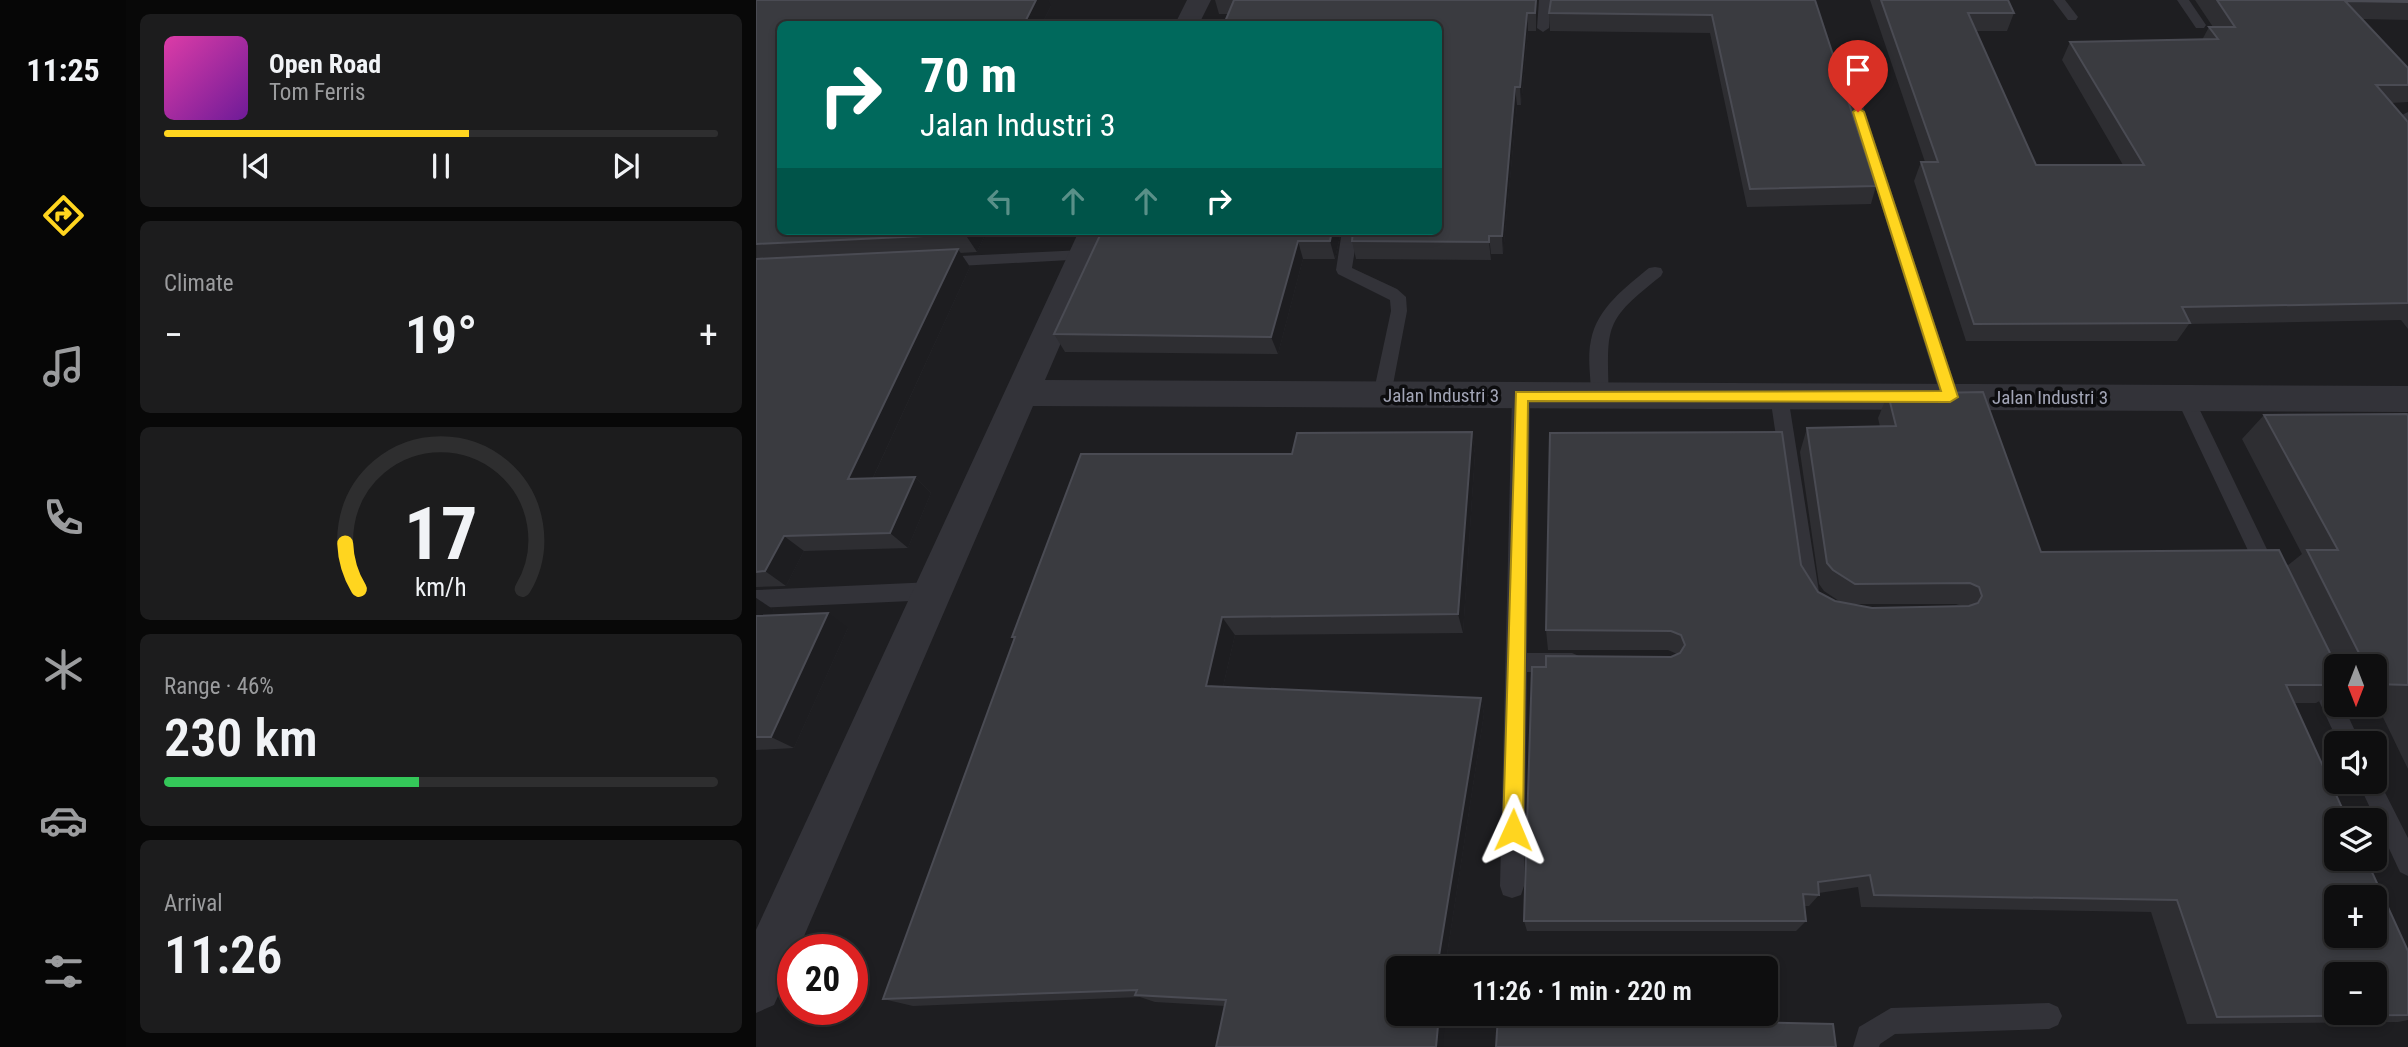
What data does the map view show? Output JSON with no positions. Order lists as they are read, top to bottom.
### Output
{
  "streets": {
    "street": ["Jalan Industri 3"]
  },
  "north": "bottom",
  "page": {
    "tabs": "11:25",
    "turn": ["70 m", "Jalan Industri 3"],
    "song": ["Open Road", "Tom Ferris"],
    "tile": [
      "Climate",
      ["Range · 46%", "230 km"],
      ["Arrival", "11:26"]
    ],
    "heat": ["−", "19°", "+"],
    "map_buttons": ["+", "−"],
    "limit": "20",
    "trip": "11:26 · 1 min · 220 m",
    "gauge": ["17", "km/h"]
  }
}
